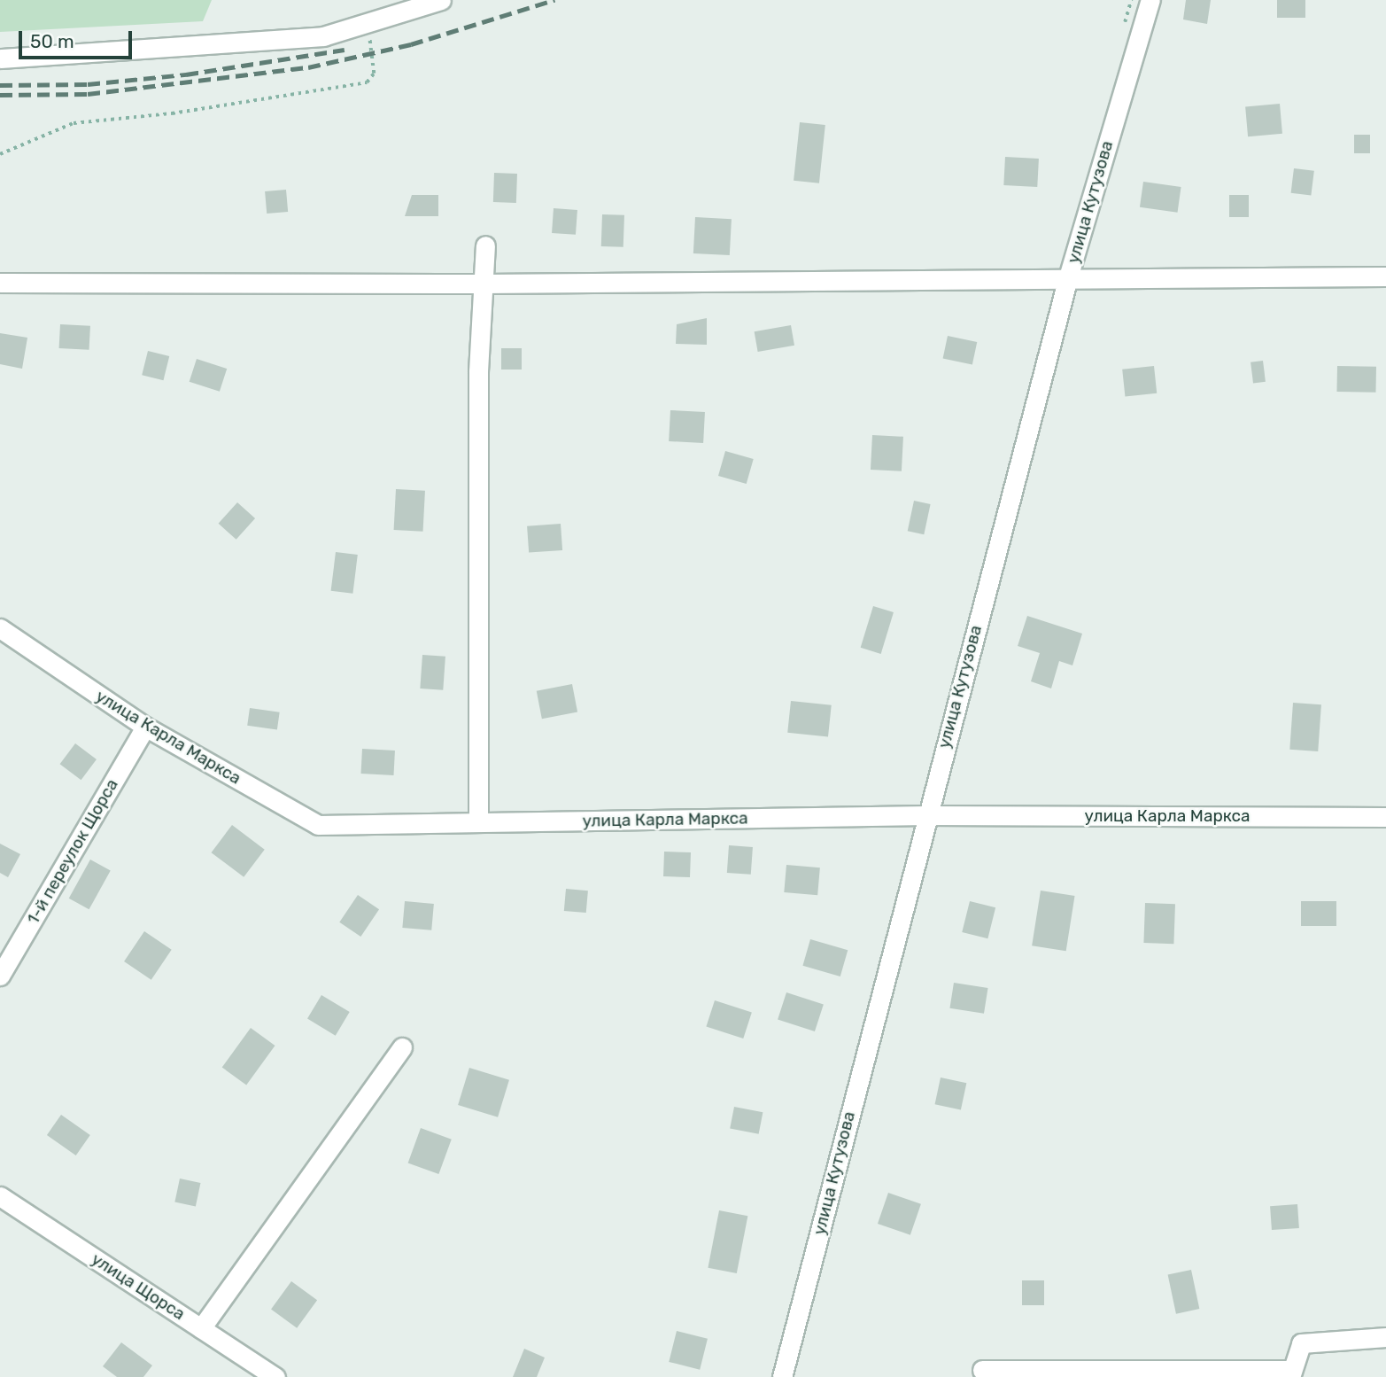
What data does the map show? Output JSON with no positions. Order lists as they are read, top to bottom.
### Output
{
  "streets": {
    "street": [
      "улица Кутузова",
      "улица Карла Маркса",
      "1-й переулок Щорса",
      "улица Щорса"
    ]
  },
  "crossings": [
    ["улица Кутузова", "улица Карла Маркса"],
    ["улица Карла Маркса", "1-й переулок Щорса"]
  ],
  "scale_bar": "50 m"
}
